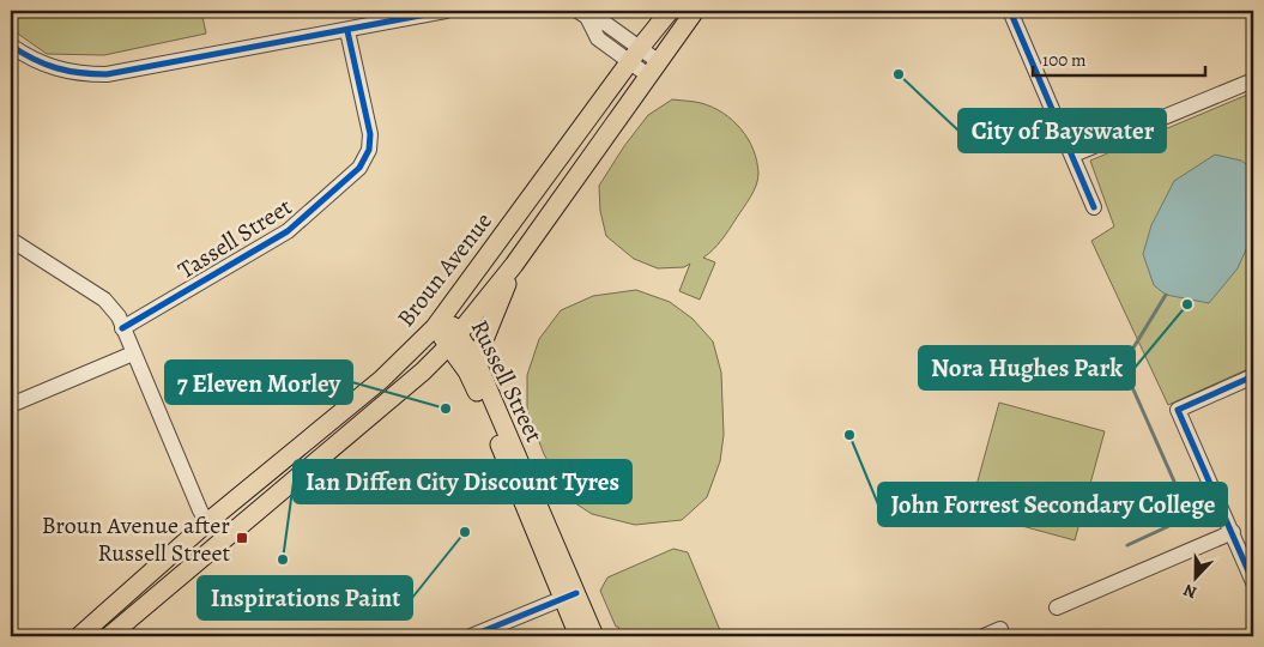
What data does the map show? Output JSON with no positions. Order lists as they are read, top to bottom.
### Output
{
  "streets": {
    "main road": ["Broun Avenue", "Russell Street"],
    "street": ["Tassell Street"]
  },
  "crossings": [
    ["Broun Avenue", "Russell Street"]
  ],
  "places": {
    "other": [
      "City of Bayswater",
      "Nora Hughes Park",
      "7 Eleven Morley",
      "John Forrest Secondary College",
      "Inspirations Paint",
      "Ian Diffen City Discount Tyres"
    ],
    "transit": ["Broun Avenue after Russell Street"]
  },
  "scale_bar": "100 m",
  "north": "bottom"
}
